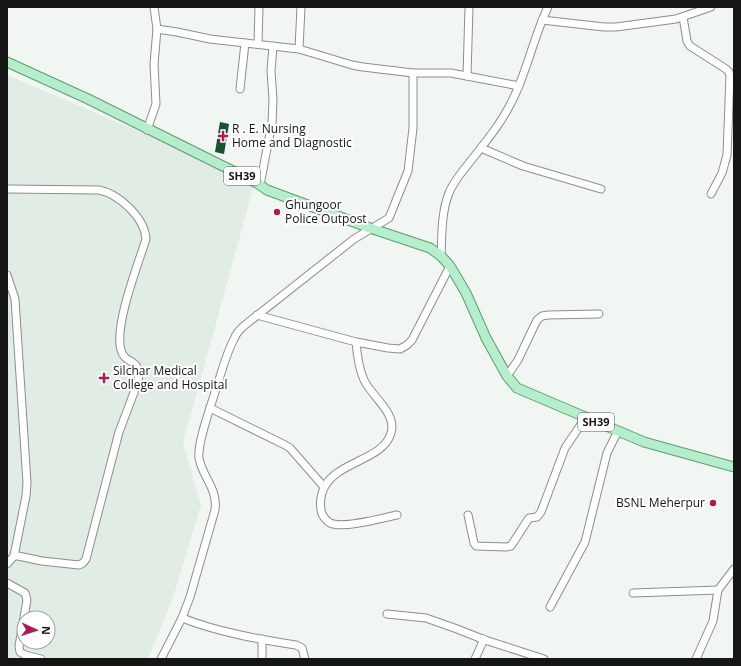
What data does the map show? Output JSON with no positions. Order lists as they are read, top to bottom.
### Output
{
  "streets": {
    "main road": ["SH39"]
  },
  "places": {
    "health": ["R . E. Nursing Home and Diagnostic", "Silchar Medical College and Hospital"],
    "other": ["Ghungoor Police Outpost", "BSNL Meherpur"]
  },
  "north": "right"
}
